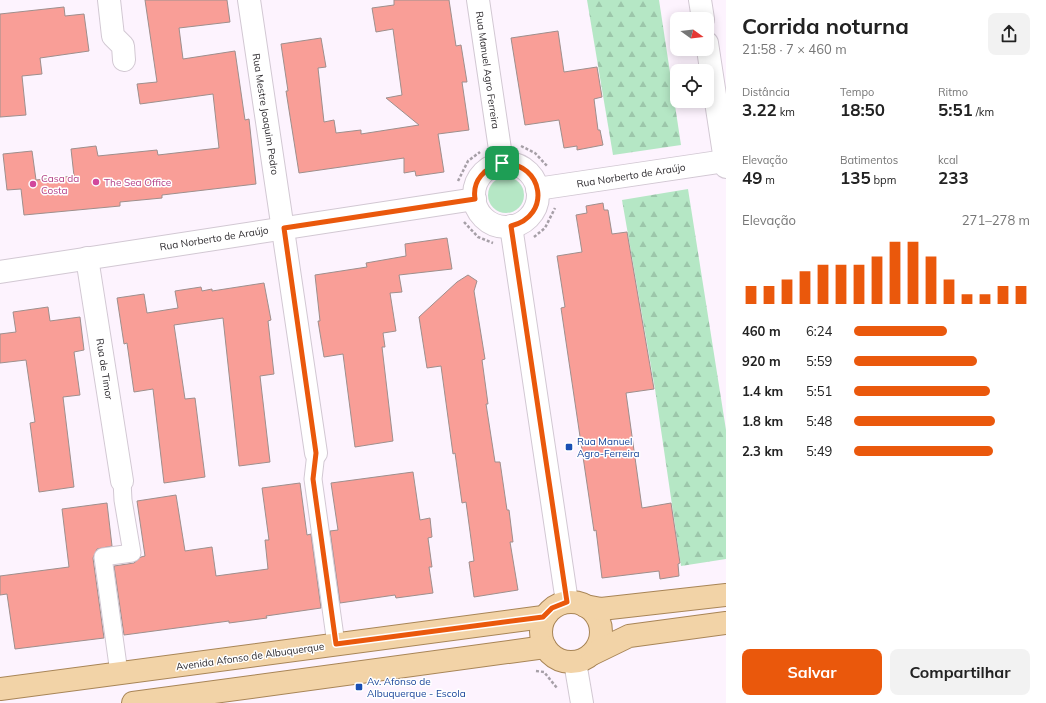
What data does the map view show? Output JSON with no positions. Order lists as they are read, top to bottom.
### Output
{
  "streets": {
    "main road": ["Avenida Afonso de Albuquerque"],
    "street": [
      "Rua Manuel Agro Ferreira",
      "Rua Mestre Joaquim Pedro",
      "Rua Norberto de Araújo",
      "Rua de Timor"
    ]
  },
  "crossings": [
    ["Rua Manuel Agro Ferreira", "Rua Norberto de Araújo"],
    ["Rua Mestre Joaquim Pedro", "Rua Norberto de Araújo"],
    ["Rua Norberto de Araújo", "Rua de Timor"]
  ],
  "places": {
    "other": ["The Sea Office", "Casa da Costa"],
    "transit": ["Rua Manuel Agro-Ferreira", "Av. Afonso de Albuquerque - Escola"]
  },
  "north": "right",
  "page": {
    "heading": ["Corrida noturna", "21:58 · 7 × 460 m"],
    "stats": [
      ["Distância", "3.22 km"],
      ["Tempo", "18:50"],
      ["Ritmo", "5:51 /km"],
      ["Elevação", "49 m"],
      ["Batimentos", "135 bpm"],
      ["kcal", "233"]
    ],
    "chart": ["Elevação", "271–278 m"],
    "list": [
      {
        "name": "460 m",
        "note": "6:24"
      },
      {
        "name": "920 m",
        "note": "5:59"
      },
      {
        "name": "1.4 km",
        "note": "5:51"
      },
      {
        "name": "1.8 km",
        "note": "5:48"
      },
      {
        "name": "2.3 km",
        "note": "5:49"
      }
    ],
    "buttons": ["Salvar", "Compartilhar"]
  }
}
